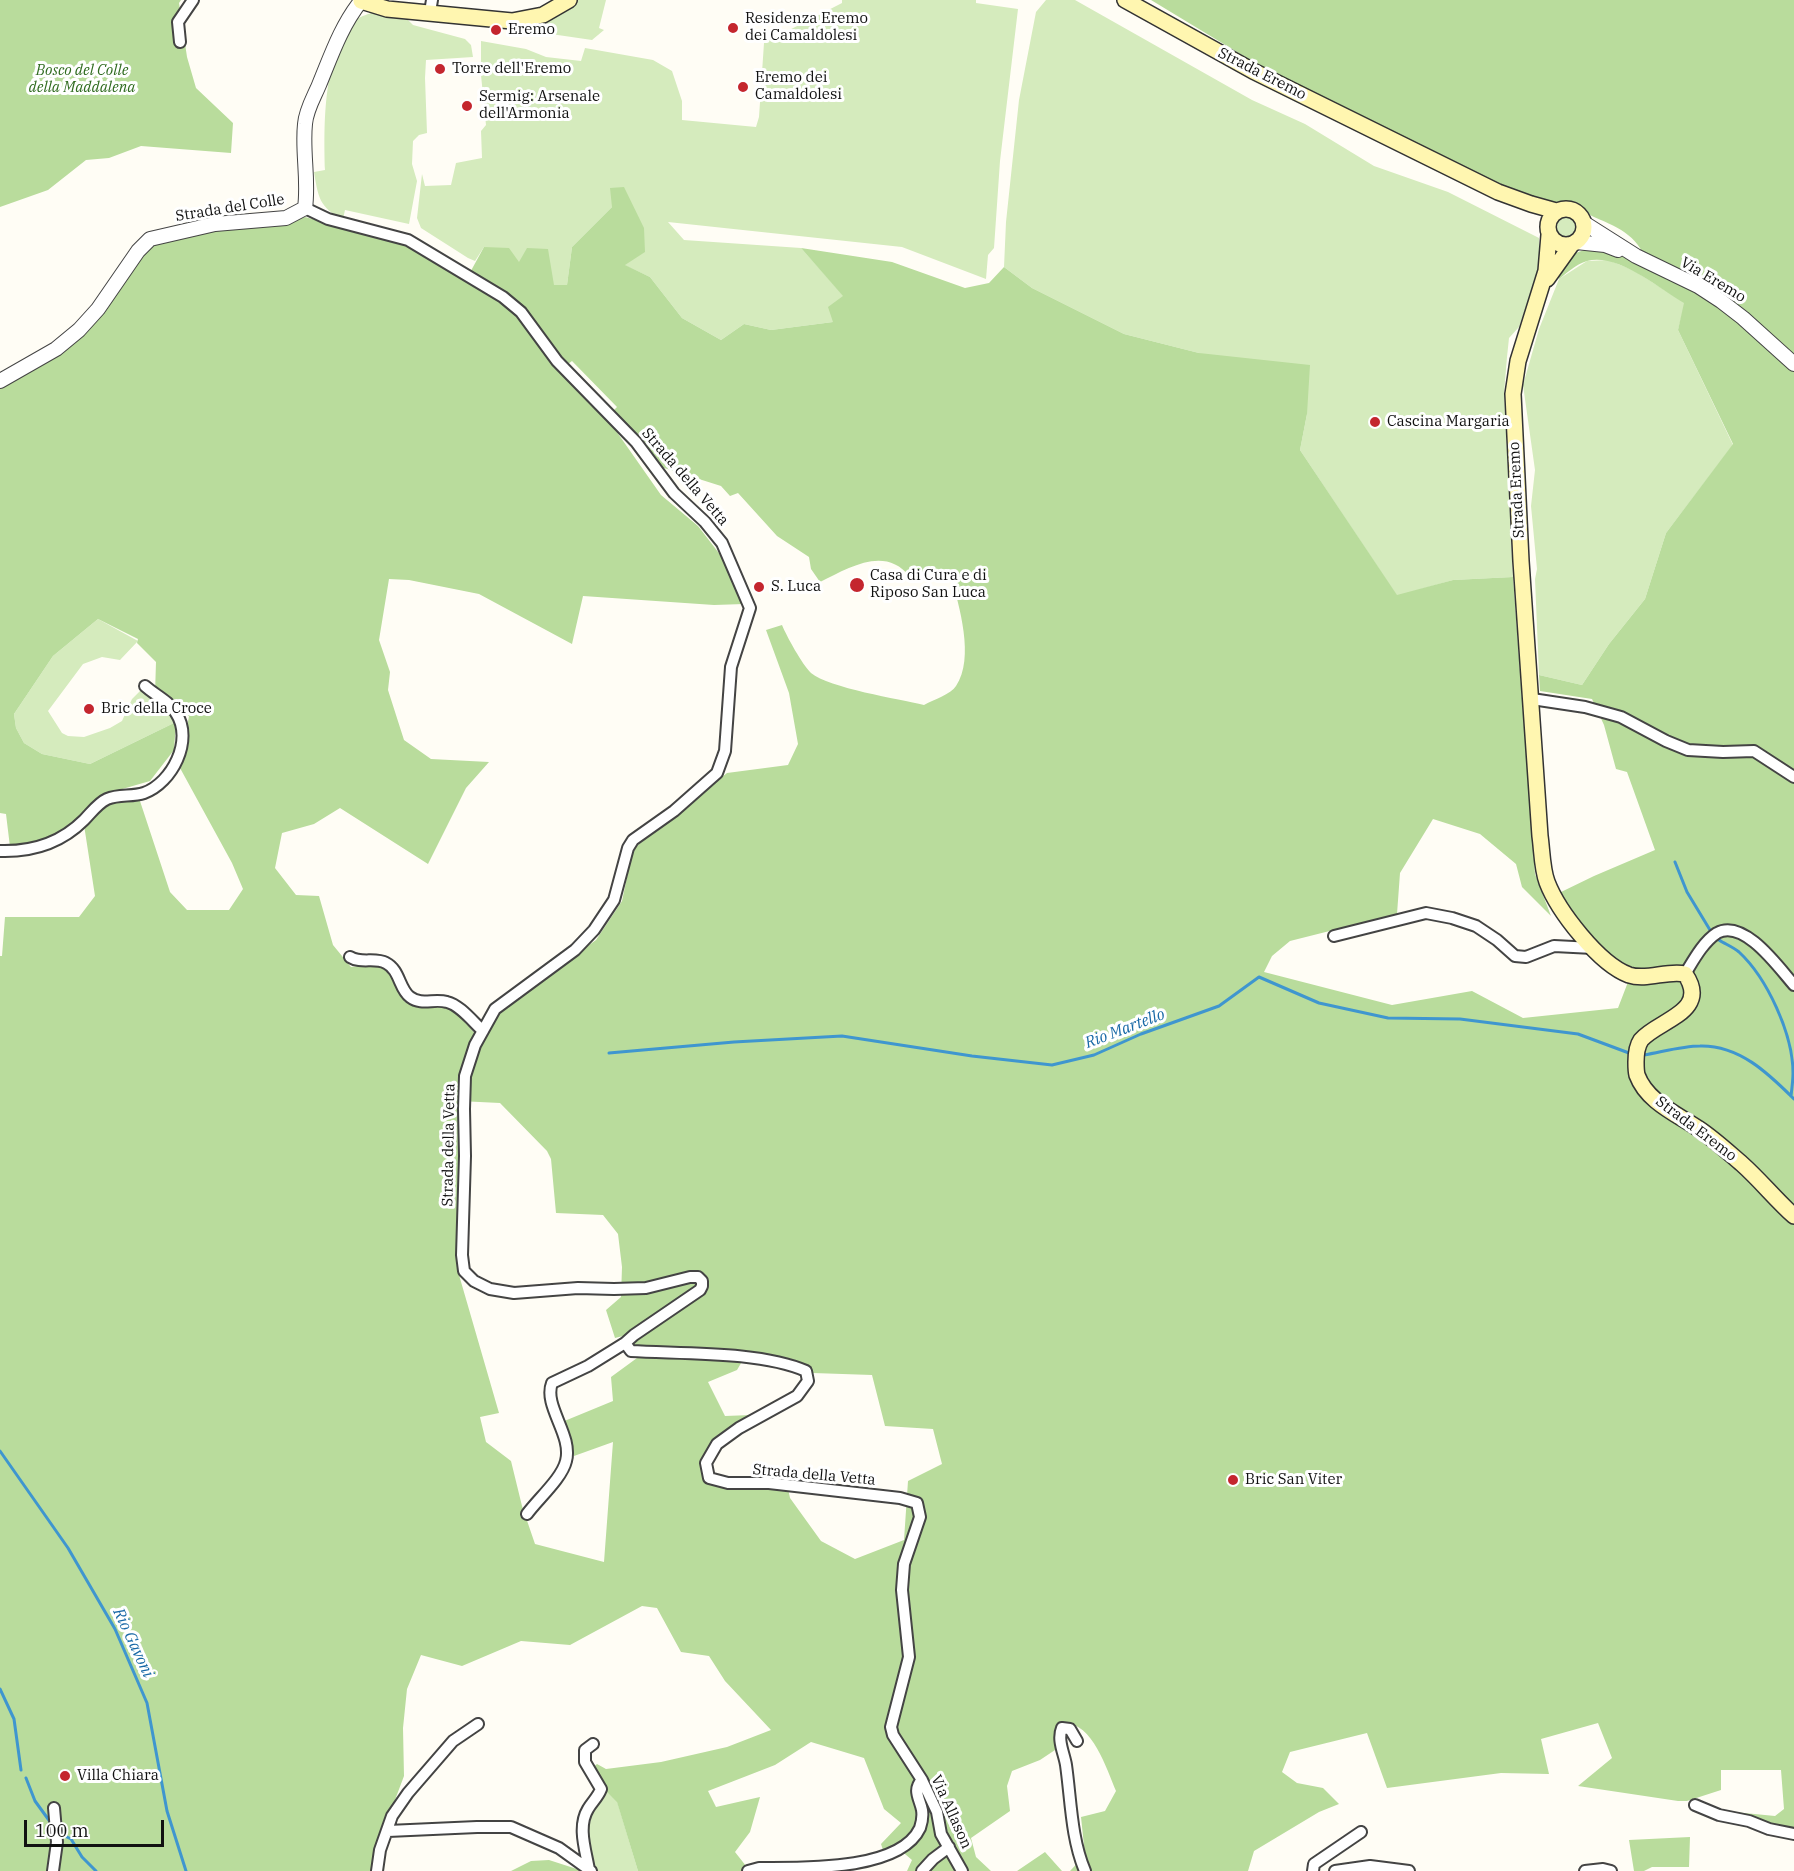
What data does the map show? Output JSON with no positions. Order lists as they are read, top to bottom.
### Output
{
  "streets": {
    "main road": ["Strada Eremo"],
    "street": [
      "Strada del Colle",
      "Via Eremo",
      "Strada della Vetta",
      "Via Allason"
    ]
  },
  "crossings": [
    ["Strada Eremo", "Via Eremo"],
    ["Strada del Colle", "Strada della Vetta"],
    ["Strada della Vetta", "Via Allason"]
  ],
  "water": ["Rio Martello", "Rio Gavoni"],
  "parks": ["Bosco del Colle della Maddalena"],
  "places": [
    "Residenza Eremo dei Camaldolesi",
    "Eremo",
    "Torre dell'Eremo",
    "Eremo dei Camaldolesi",
    "Sermig: Arsenale dell'Armonia",
    "Cascina Margaria",
    "Casa di Cura e di Riposo San Luca",
    "S. Luca",
    "Bric della Croce",
    "Bric San Viter",
    "Villa Chiara"
  ],
  "scale_bar": "100 m"
}
